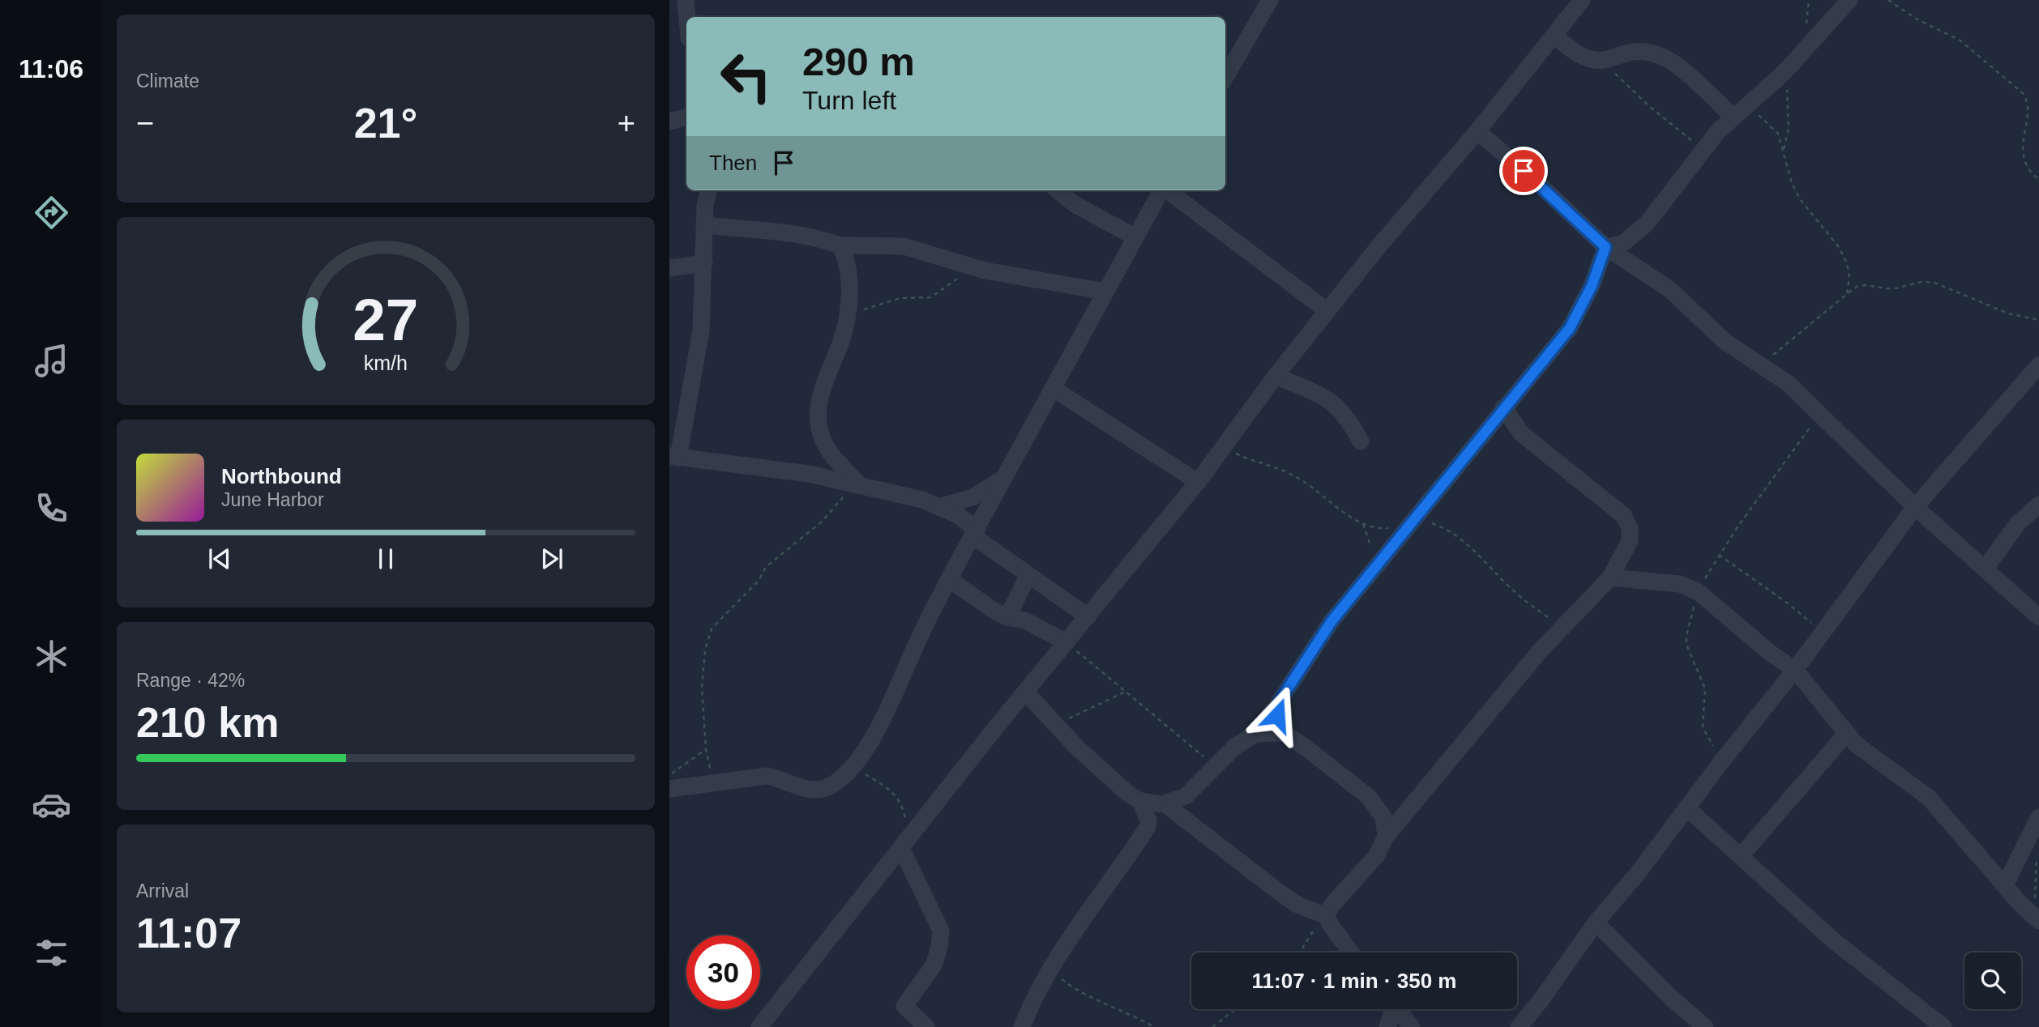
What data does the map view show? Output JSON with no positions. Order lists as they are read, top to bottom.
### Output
{
  "page": {
    "tabs": "11:06",
    "tile": [
      "Climate",
      ["Range · 42%", "210 km"],
      ["Arrival", "11:07"]
    ],
    "turn": ["290 m", "Turn left"],
    "heat": ["−", "21°", "+"],
    "then": "Then",
    "song": ["Northbound", "June Harbor"],
    "limit": "30",
    "trip": "11:07 · 1 min · 350 m",
    "gauge": ["27", "km/h"]
  }
}
